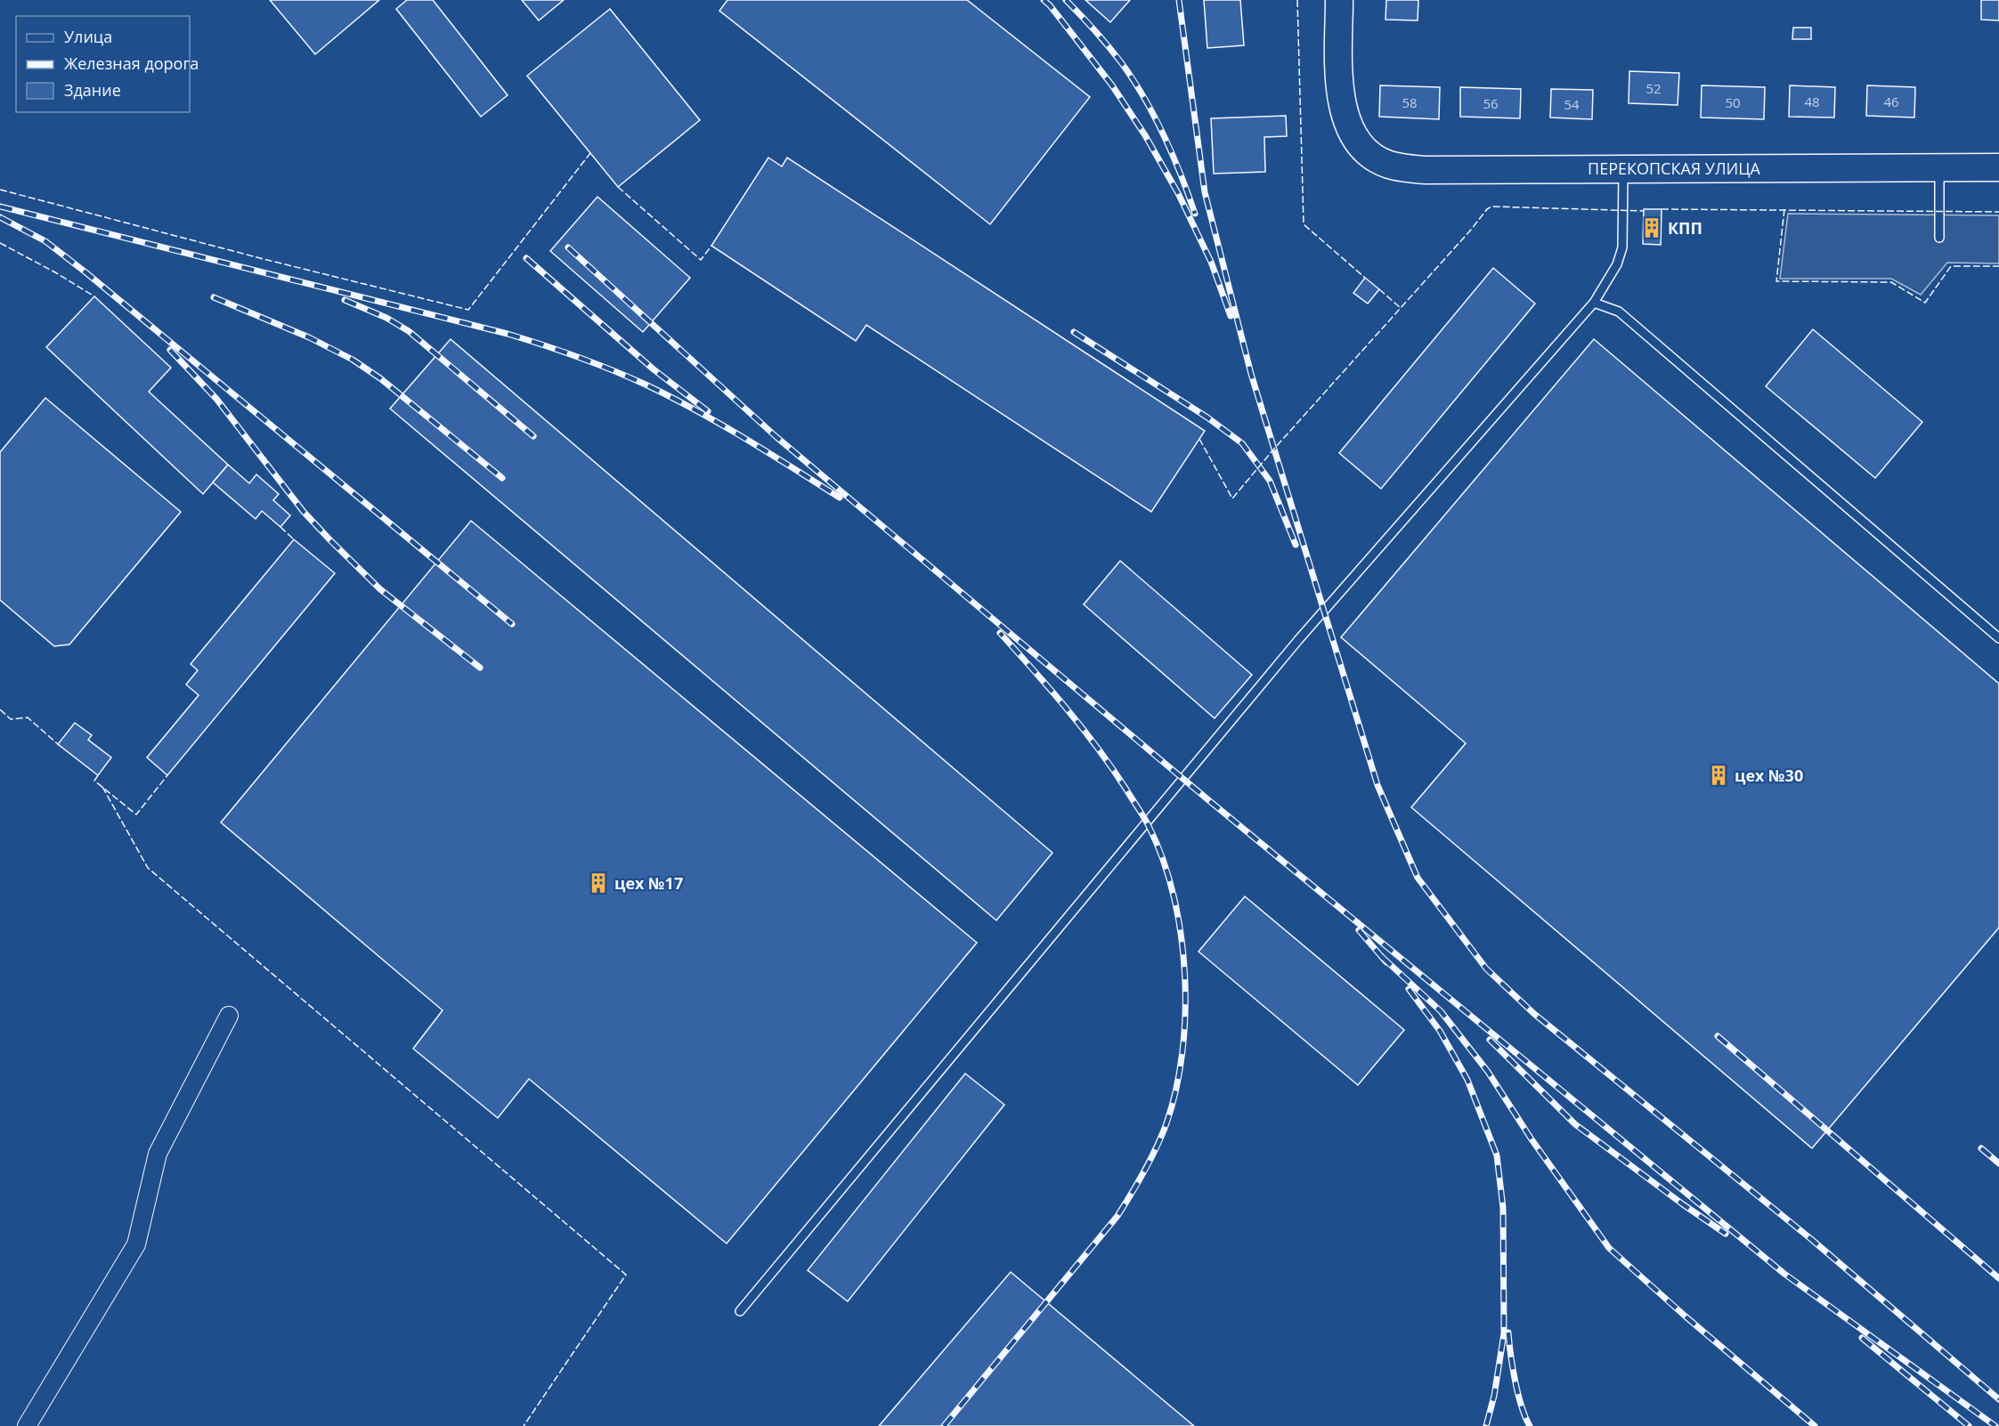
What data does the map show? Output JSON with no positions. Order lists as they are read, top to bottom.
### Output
{
  "streets": {
    "main road": ["ПЕРЕКОПСКАЯ УЛИЦА"]
  },
  "places": {
    "building": ["КПП", "цех №30", "цех №17"]
  },
  "house_numbers": [
    "52",
    "48",
    "46",
    "58",
    "50",
    "56",
    "54"
  ],
  "legend": ["Улица", "Железная дорога", "Здание"]
}
